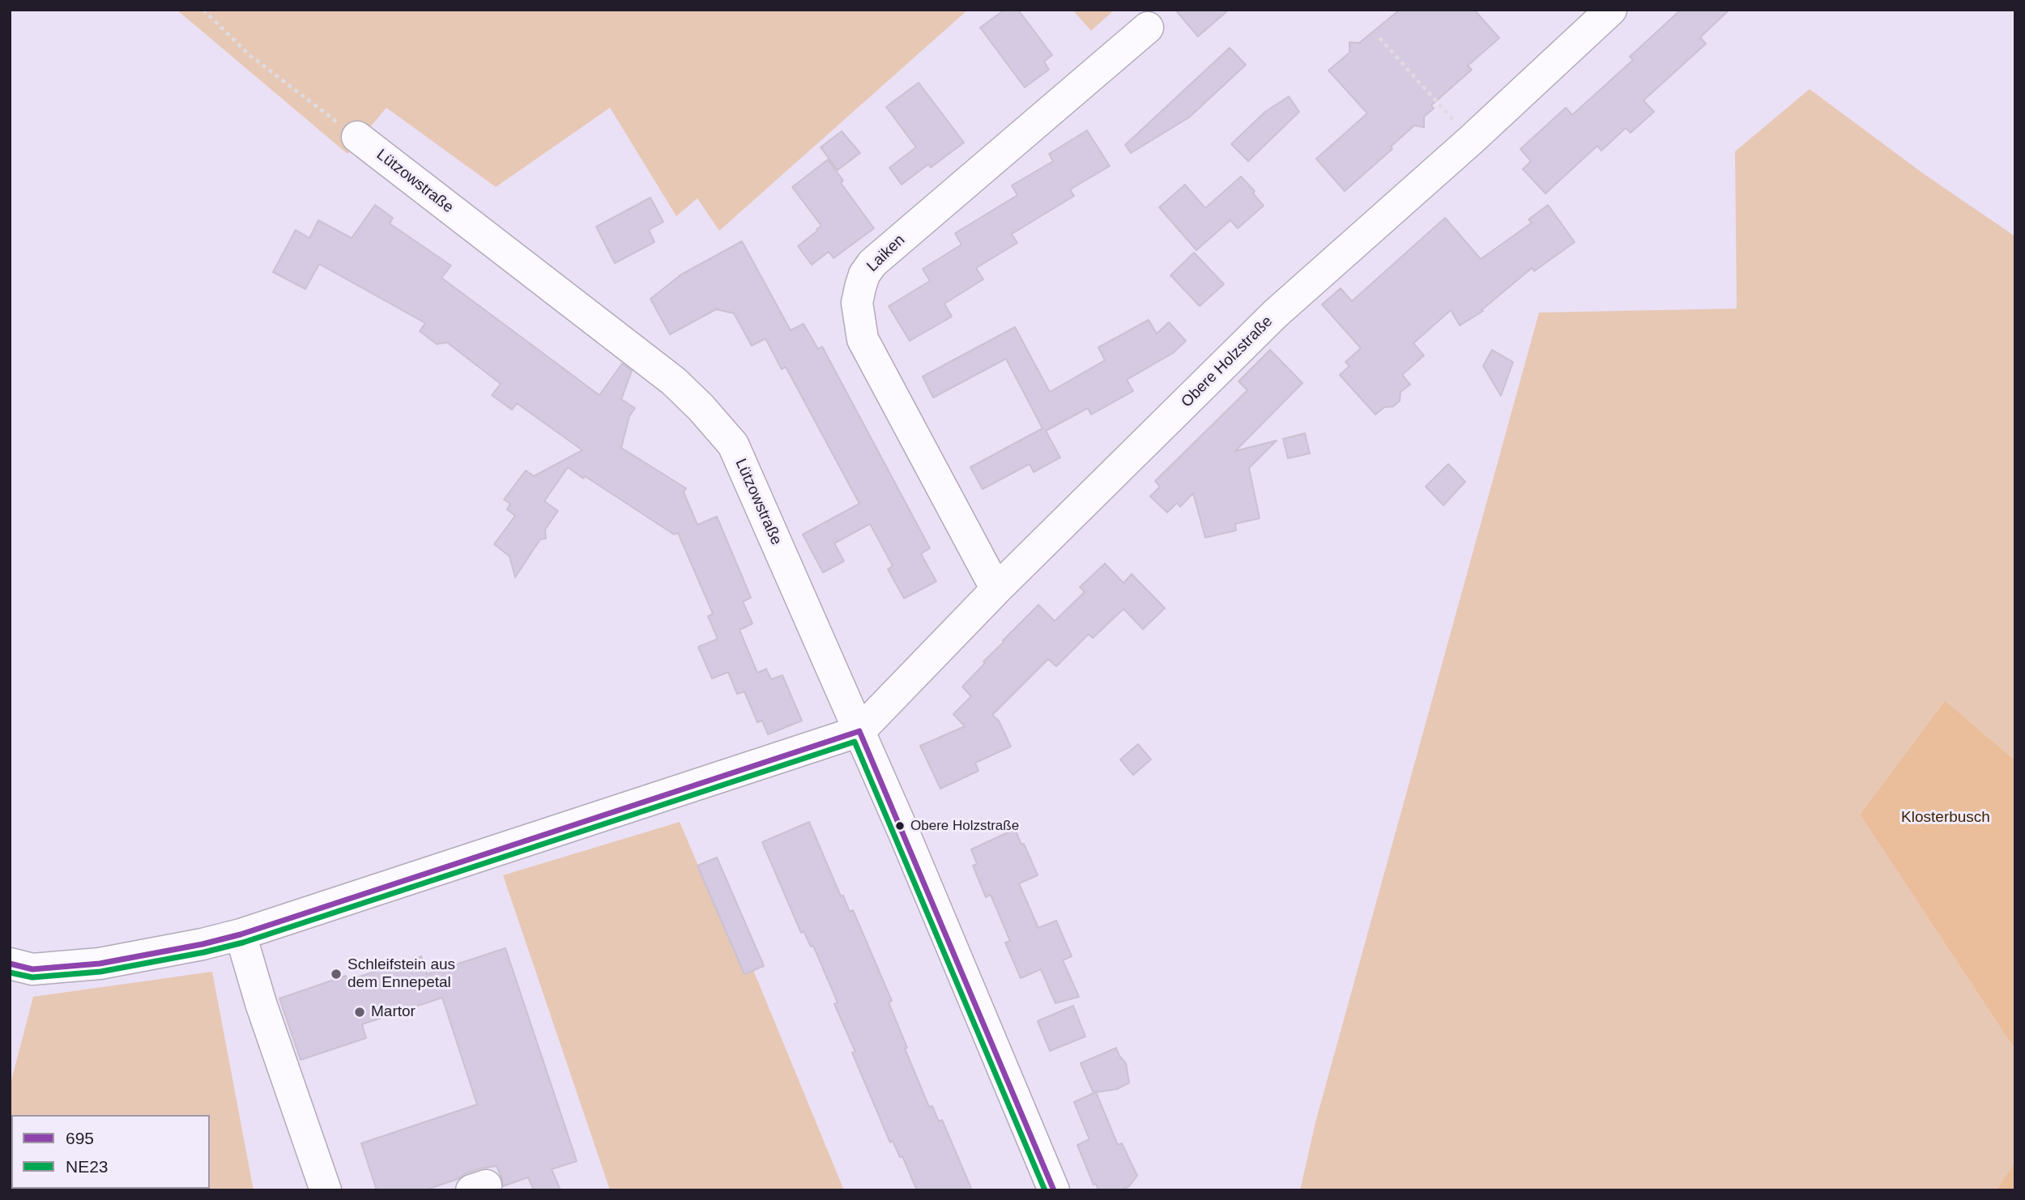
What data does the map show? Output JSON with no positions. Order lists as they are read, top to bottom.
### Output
{
  "streets": {
    "street": ["Lützowstraße", "Laiken", "Obere Holzstraße"]
  },
  "crossings": [
    ["Lützowstraße", "Obere Holzstraße"],
    ["Laiken", "Obere Holzstraße"]
  ],
  "parks": ["Klosterbusch"],
  "places": ["Obere Holzstraße", "Schleifstein aus dem Ennepetal", "Martor"],
  "lines": ["transit line 695", "transit line NE23"],
  "legend": ["695", "NE23"]
}
